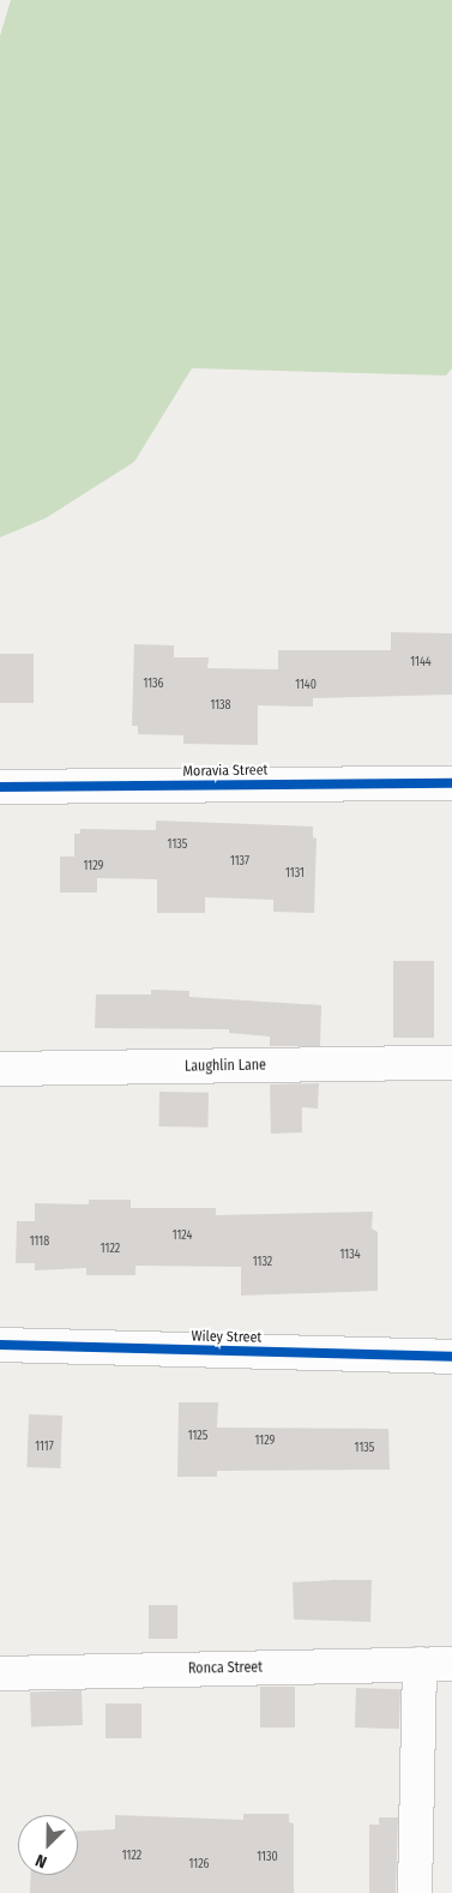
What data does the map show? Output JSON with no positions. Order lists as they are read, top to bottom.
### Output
{
  "streets": {
    "street": [
      "Moravia Street",
      "Laughlin Lane",
      "Wiley Street",
      "Ronca Street"
    ]
  },
  "house_numbers": [
    "1144",
    "1136",
    "1140",
    "1138",
    "1135",
    "1137",
    "1129",
    "1131",
    "1124",
    "1118",
    "1122",
    "1134",
    "1132",
    "1125",
    "1129",
    "1117",
    "1135",
    "1122",
    "1130",
    "1126"
  ],
  "north": "bottom left"
}
